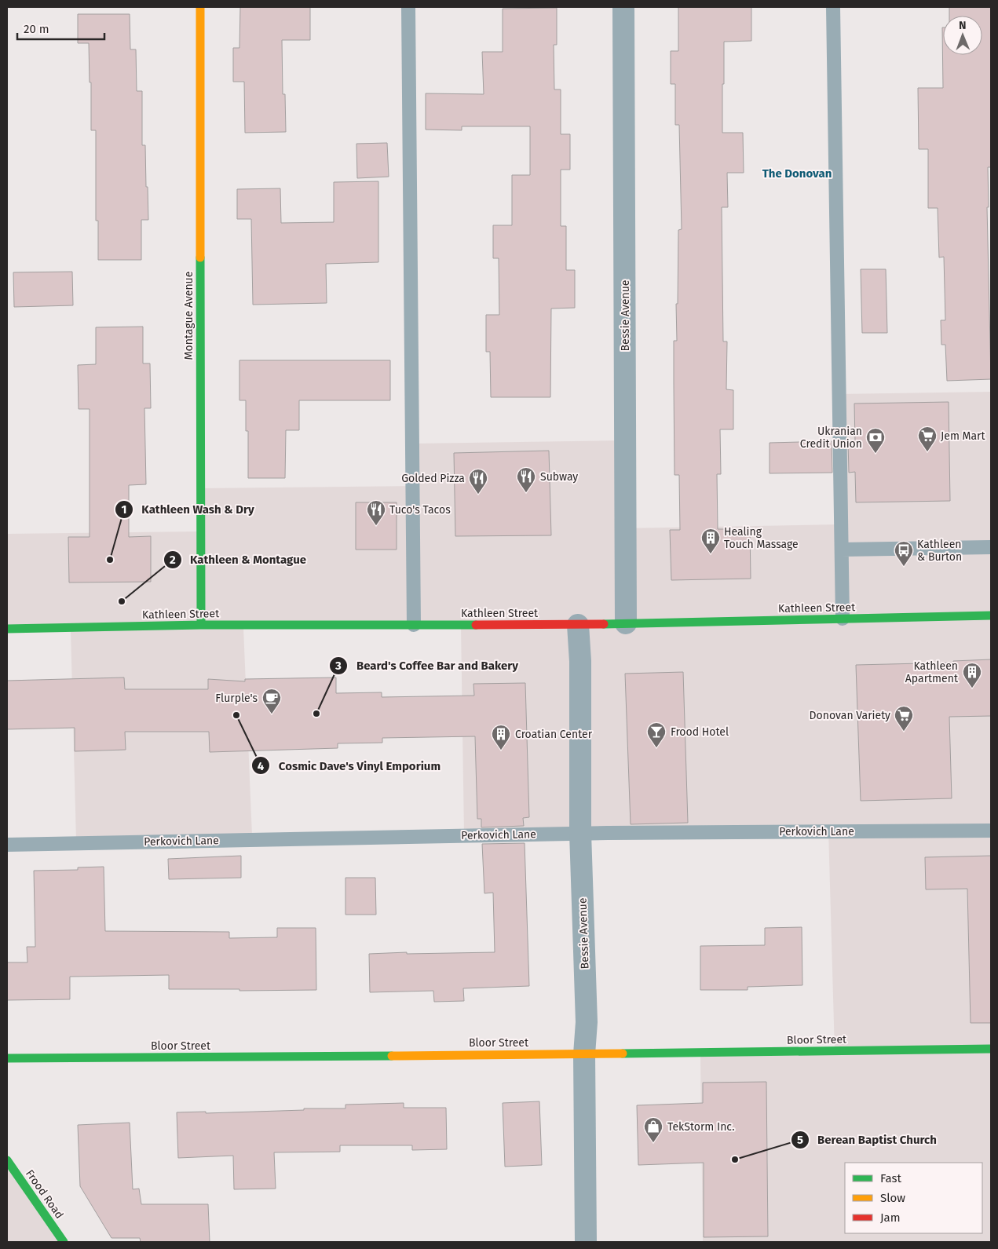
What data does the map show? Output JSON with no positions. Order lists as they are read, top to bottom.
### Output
{
  "streets": {
    "street": [
      "Montague Avenue",
      "Bessie Avenue",
      "Kathleen Street",
      "Bloor Street",
      "Frood Road"
    ],
    "lane": ["Perkovich Lane"]
  },
  "crossings": [
    ["Montague Avenue", "Kathleen Street"],
    ["Bessie Avenue", "Kathleen Street"],
    ["Bessie Avenue", "Perkovich Lane"],
    ["Bessie Avenue", "Bloor Street"]
  ],
  "districts": ["The Donovan"],
  "places": {
    "supermarket": ["Jem Mart", "Donovan Variety"],
    "bank": ["Ukranian Credit Union"],
    "restaurant": ["Subway", "Golded Pizza", "Tuco's Tacos"],
    "building": ["Healing Touch Massage", "Kathleen Apartment", "Croatian Center"],
    "other": [
      "Kathleen Wash & Dry",
      "Kathleen & Montague",
      "Beard's Coffee Bar and Bakery",
      "Cosmic Dave's Vinyl Emporium",
      "Berean Baptist Church"
    ],
    "bus stop": ["Kathleen & Burton"],
    "cafe": ["Flurple's"],
    "bar": ["Frood Hotel"],
    "shop": ["TekStorm Inc."]
  },
  "legend": ["Fast", "Slow", "Jam"],
  "scale_bar": "20 m",
  "north": "top"
}
